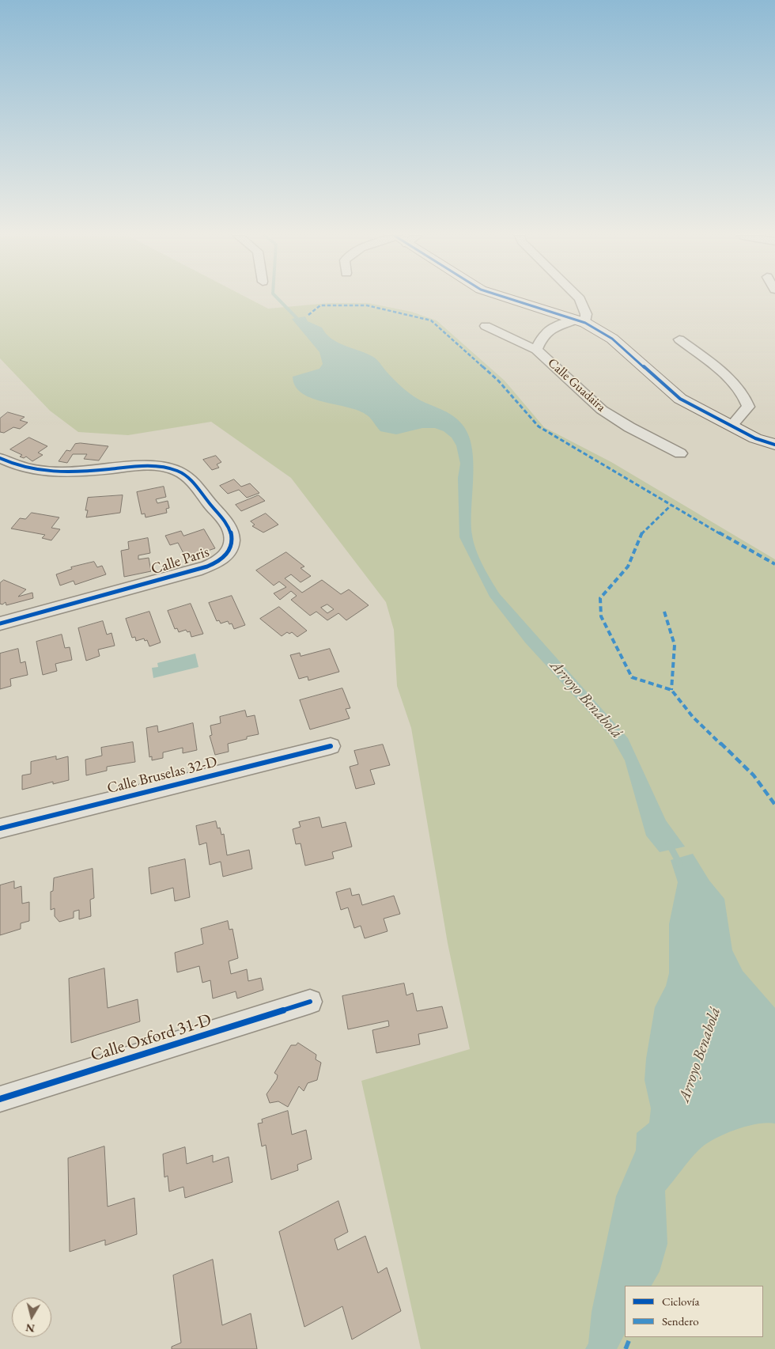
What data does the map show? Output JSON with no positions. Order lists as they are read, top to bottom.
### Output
{
  "streets": {
    "street": [
      "Calle Guadaira",
      "Calle Paris",
      "Calle Bruselas 32-D",
      "Calle Oxford 31-D"
    ]
  },
  "water": ["Arroyo Benabolá"],
  "legend": ["Ciclovía", "Sendero"],
  "north": "bottom"
}
